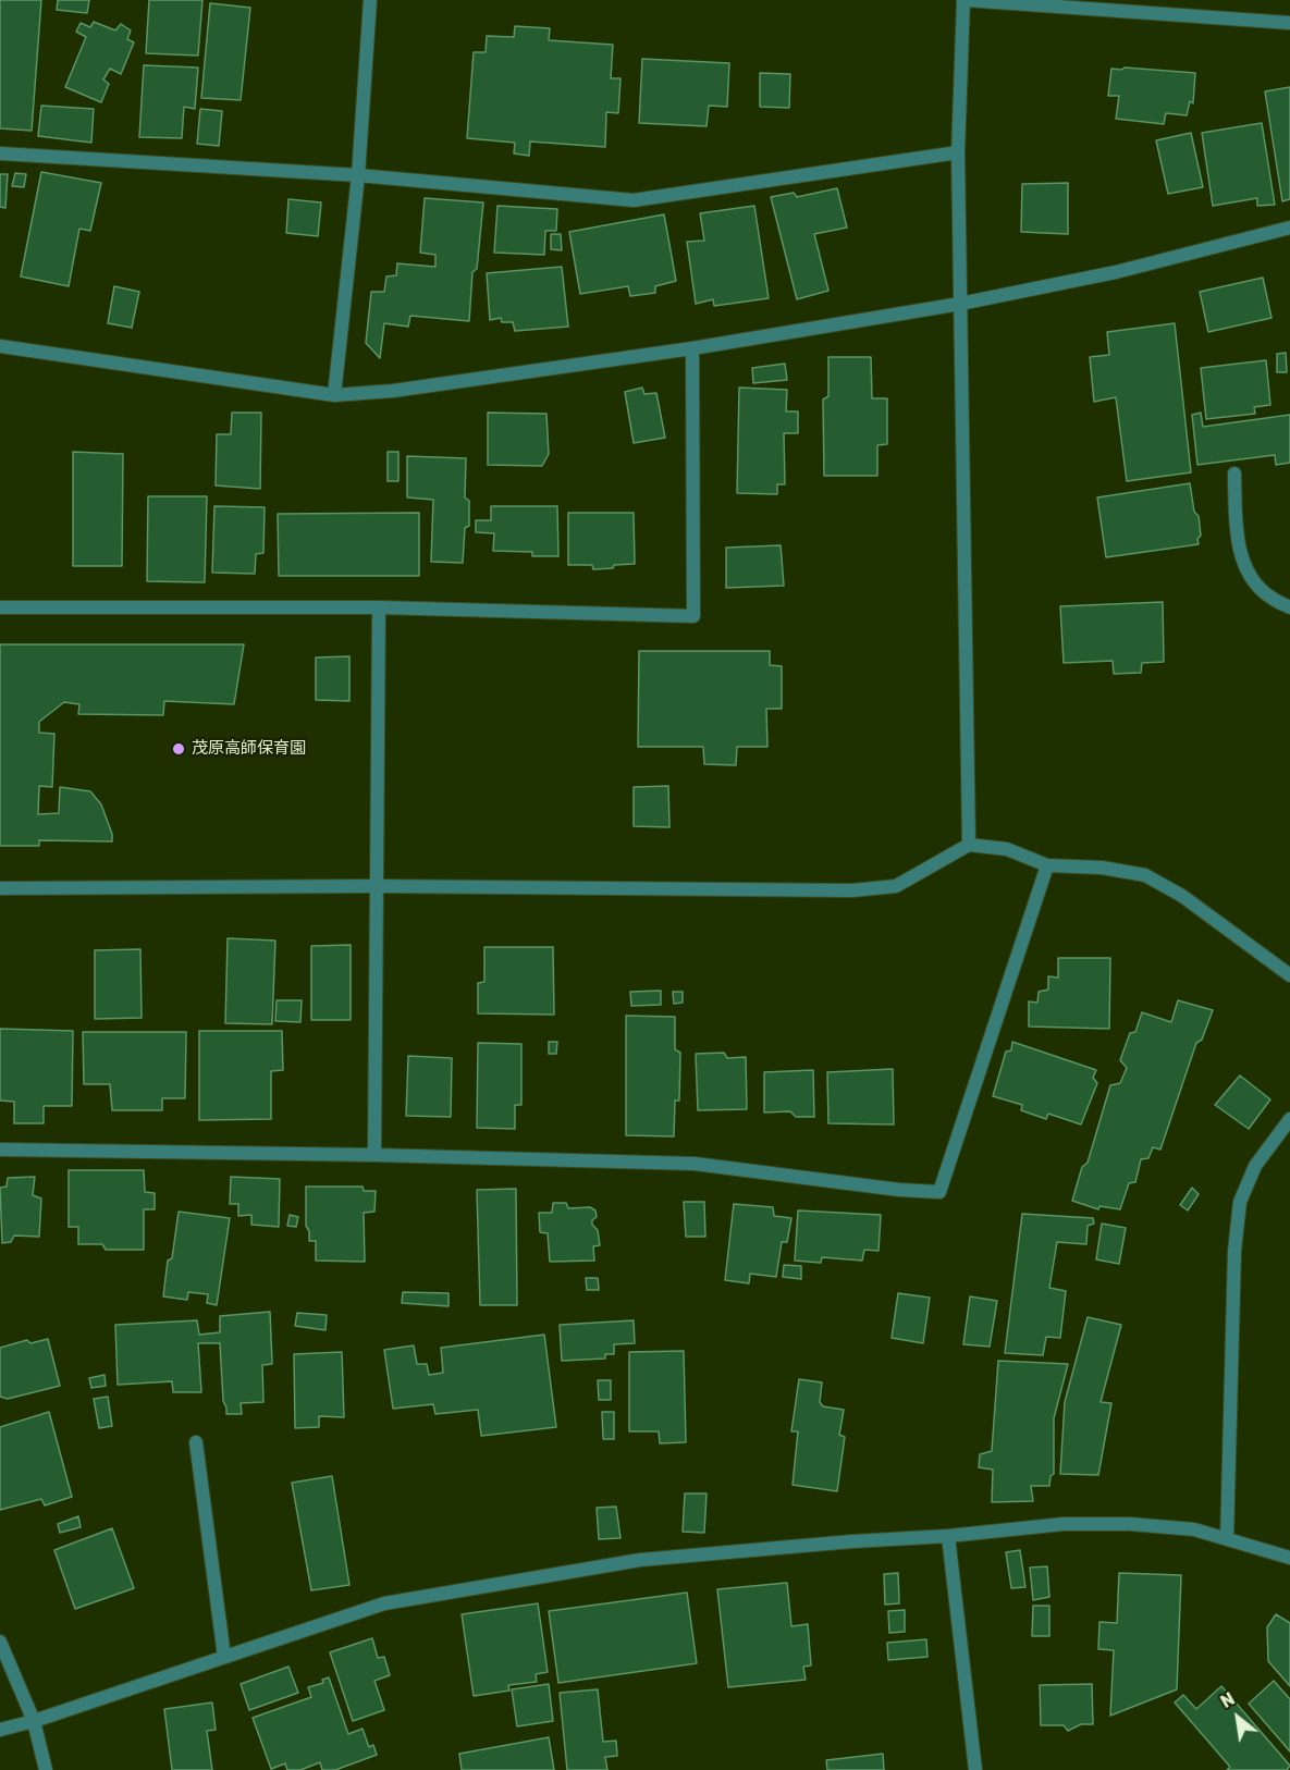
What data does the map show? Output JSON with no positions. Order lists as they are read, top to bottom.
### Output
{
  "places": ["茂原高師保育園"],
  "north": "top left"
}
